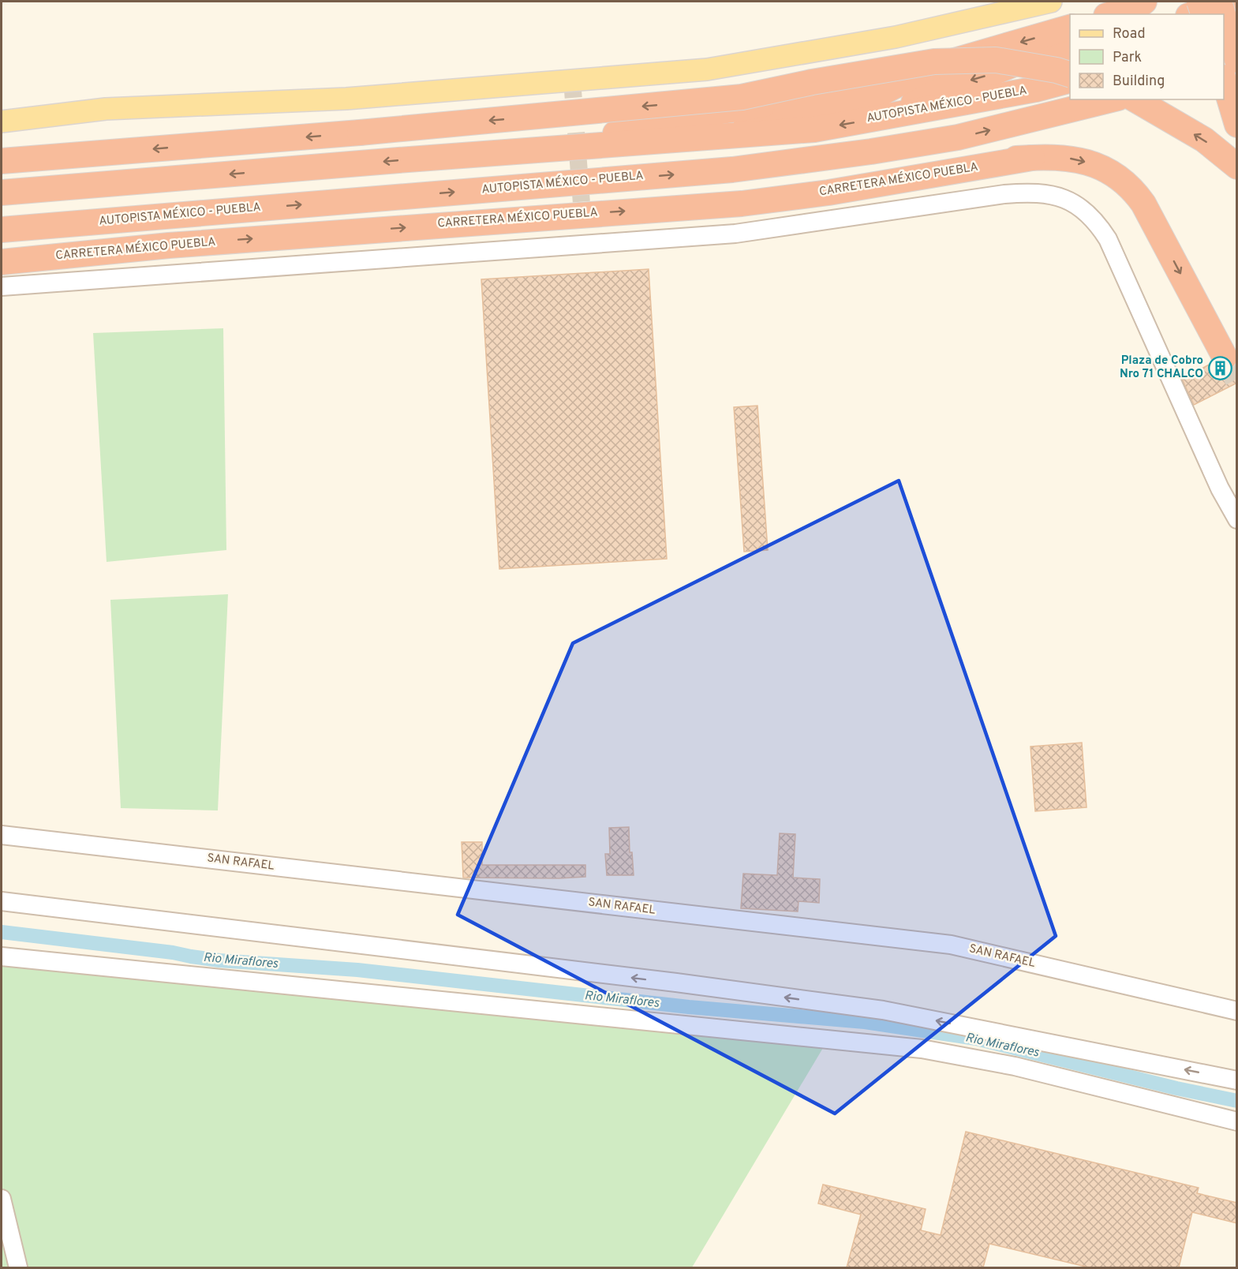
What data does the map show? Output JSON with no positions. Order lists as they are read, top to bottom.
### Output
{
  "streets": {
    "highway": ["AUTOPISTA MÉXICO - PUEBLA", "CARRETERA MÉXICO PUEBLA"],
    "street": ["SAN RAFAEL"]
  },
  "water": ["Rio Miraflores"],
  "places": {
    "building": ["Plaza de Cobro Nro 71 CHALCO"]
  },
  "legend": ["Road", "Park", "Building"]
}
